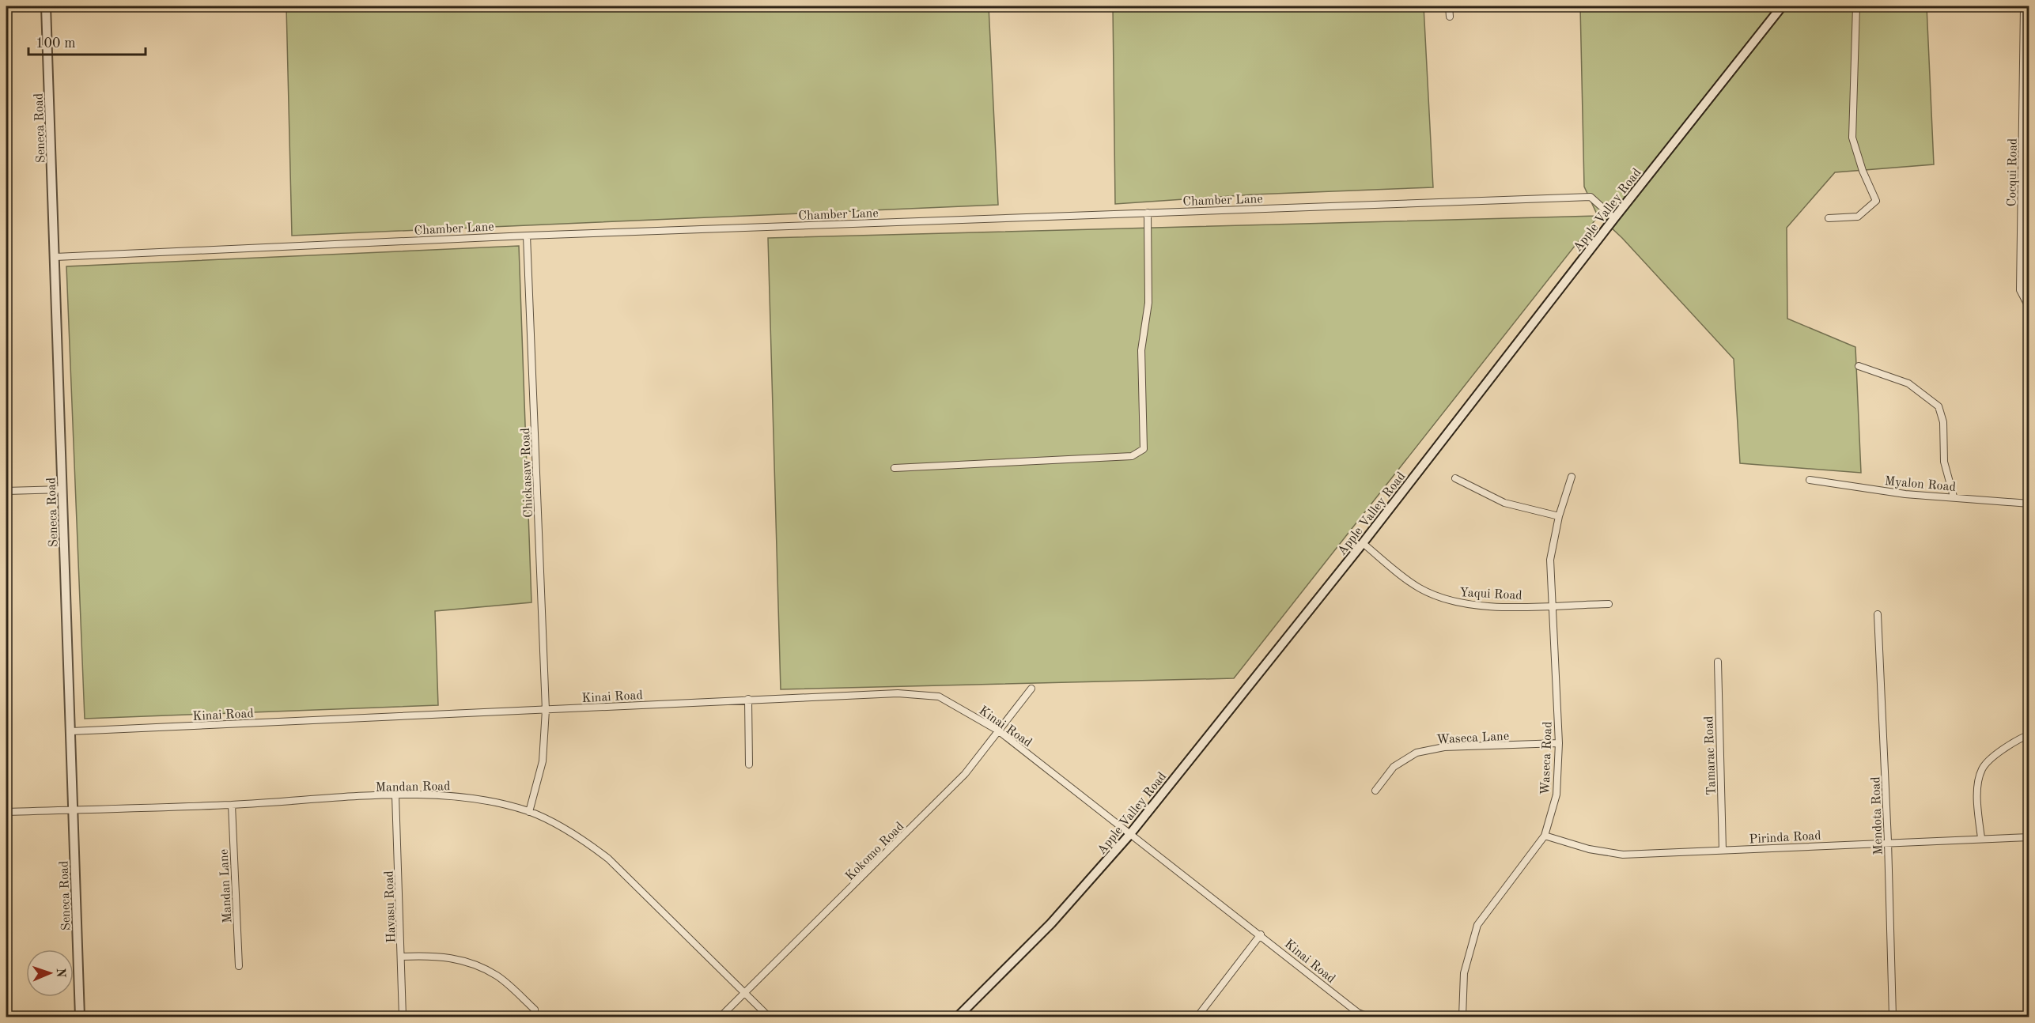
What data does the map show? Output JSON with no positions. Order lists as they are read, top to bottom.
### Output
{
  "streets": {
    "main road": ["Seneca Road", "Apple Valley Road"],
    "street": [
      "Cocqui Road",
      "Chamber Lane",
      "Chickasaw Road",
      "Myalon Road",
      "Yaqui Road",
      "Kinai Road",
      "Waseca Lane",
      "Tamarac Road",
      "Waseca Road",
      "Mandan Road",
      "Mendota Road",
      "Pirinda Road",
      "Kokomo Road",
      "Mandan Lane",
      "Havasu Road"
    ]
  },
  "crossings": [
    ["Seneca Road", "Chamber Lane"],
    ["Seneca Road", "Kinai Road"],
    ["Seneca Road", "Mandan Road"],
    ["Chamber Lane", "Apple Valley Road"],
    ["Chamber Lane", "Chickasaw Road"],
    ["Apple Valley Road", "Yaqui Road"],
    ["Apple Valley Road", "Kinai Road"],
    ["Chickasaw Road", "Kinai Road"],
    ["Yaqui Road", "Waseca Road"],
    ["Kinai Road", "Kokomo Road"],
    ["Waseca Lane", "Waseca Road"],
    ["Tamarac Road", "Pirinda Road"],
    ["Waseca Road", "Pirinda Road"],
    ["Mandan Road", "Kokomo Road"],
    ["Mandan Road", "Mandan Lane"],
    ["Mandan Road", "Havasu Road"],
    ["Mendota Road", "Pirinda Road"]
  ],
  "scale_bar": "100 m",
  "north": "right"
}
